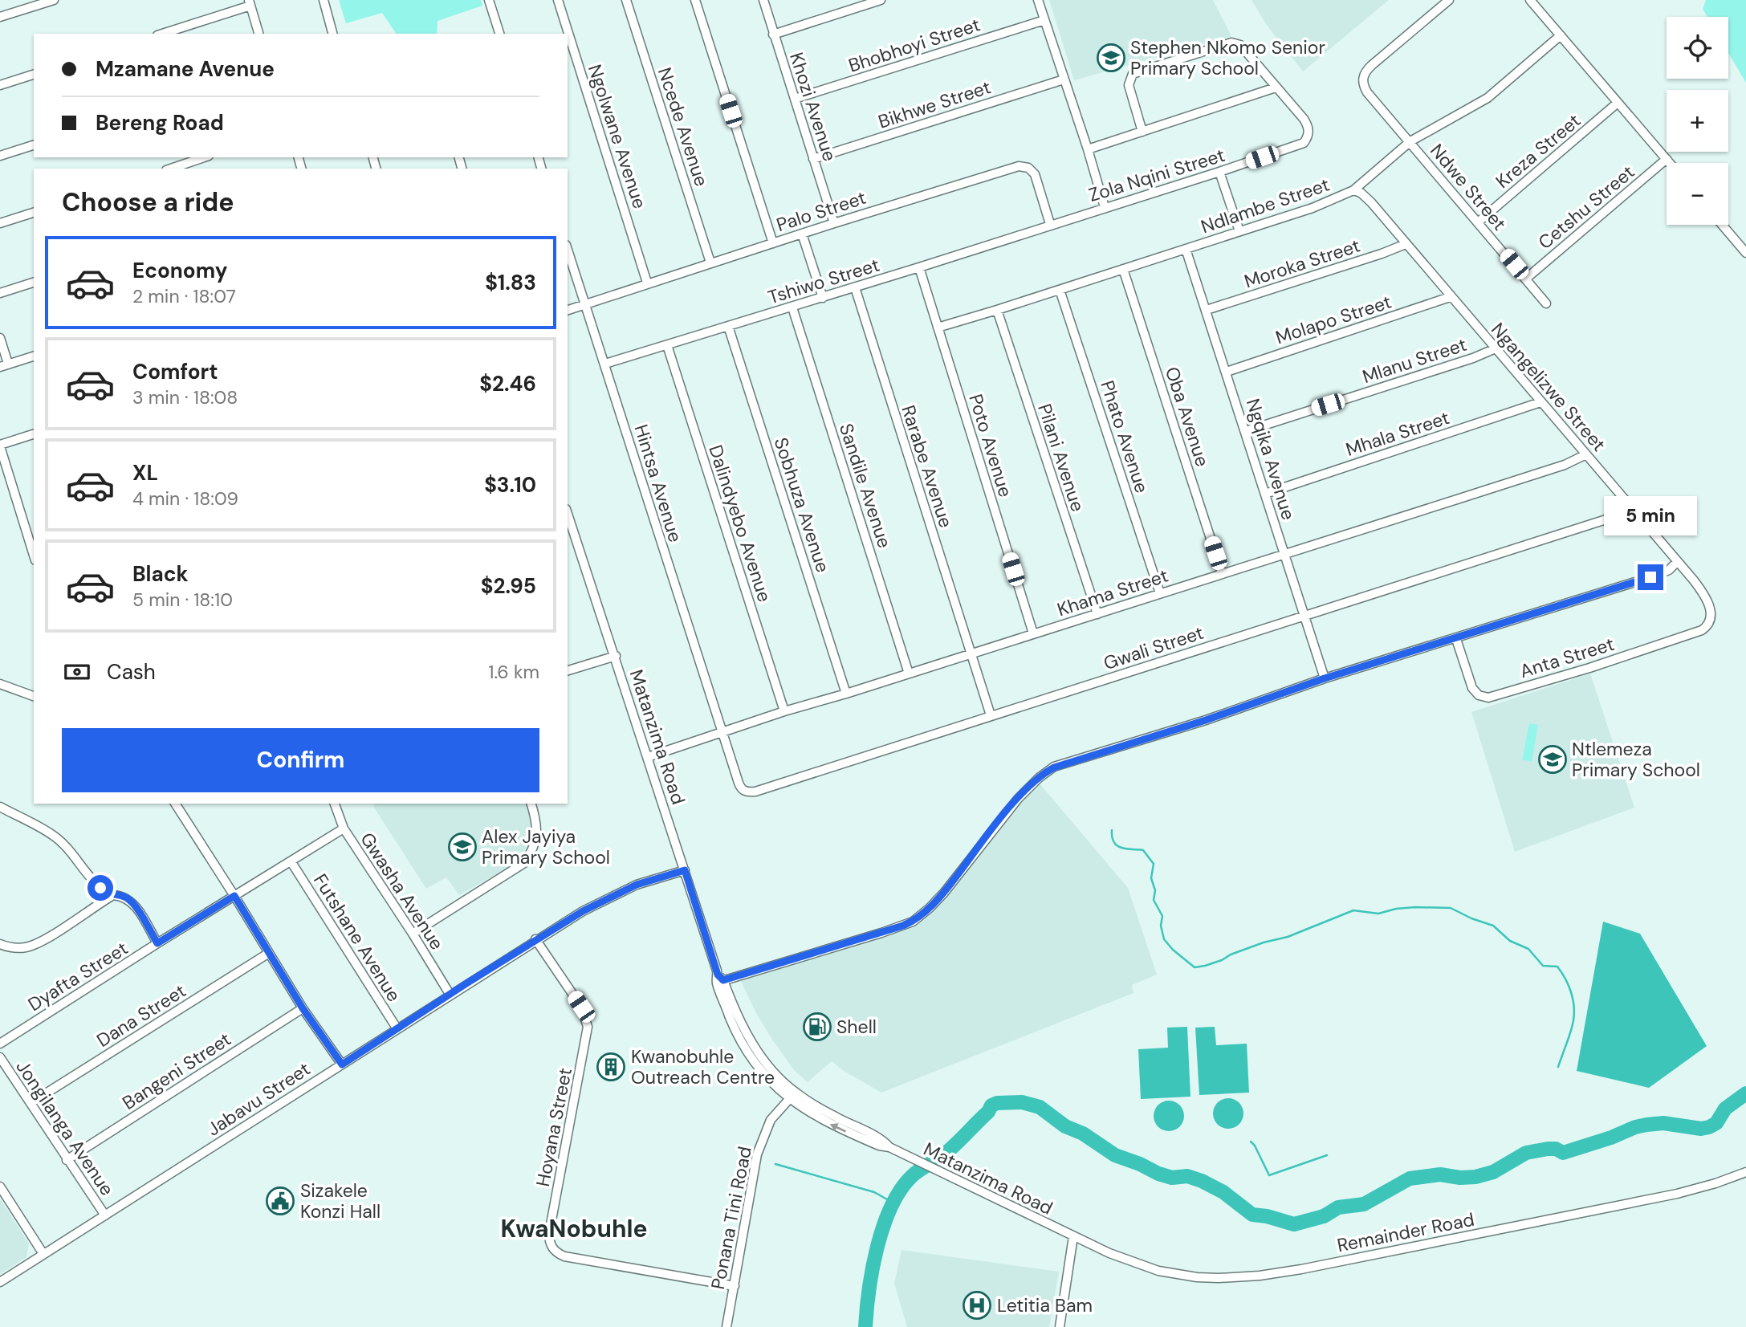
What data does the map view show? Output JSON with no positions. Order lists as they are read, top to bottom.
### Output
{
  "streets": {
    "street": [
      "Bhobhoyi Street",
      "Bikhwe Street",
      "Khozi Avenue",
      "Ncede Avenue",
      "Ngolwane Avenue",
      "Kreza Street",
      "Zola Nqini Street",
      "Ndwe Street",
      "Ndlambe Street",
      "Cetshu Street",
      "Palo Street",
      "Moroka Street",
      "Tshiwo Street",
      "Molapo Street",
      "Mlanu Street",
      "Ngangelizwe Street",
      "Oba Avenue",
      "Mhala Street",
      "Phato Avenue",
      "Poto Avenue",
      "Pilani Avenue",
      "Ngqika Avenue",
      "Rarabe Avenue",
      "Hintsa Avenue",
      "Sandile Avenue",
      "Sobhuza Avenue",
      "Dalindyebo Avenue",
      "Khama Street",
      "Gwali Street",
      "Anta Street",
      "Matanzima Road",
      "Gwasha Avenue",
      "Futshane Avenue",
      "Dyafta Street",
      "Dana Street",
      "Bangeni Street",
      "Jabavu Street",
      "Hoyana Street",
      "Jongilanga Avenue",
      "Ponana Tini Road",
      "Remainder Road"
    ]
  },
  "crossings": [
    ["Bhobhoyi Street", "Khozi Avenue"],
    ["Bikhwe Street", "Khozi Avenue"],
    ["Khozi Avenue", "Palo Street"],
    ["Ncede Avenue", "Palo Street"],
    ["Ngolwane Avenue", "Palo Street"],
    ["Kreza Street", "Ndwe Street"],
    ["Zola Nqini Street", "Palo Street"],
    ["Zola Nqini Street", "Tshiwo Street"],
    ["Ndwe Street", "Ndlambe Street"],
    ["Ndwe Street", "Cetshu Street"],
    ["Ndlambe Street", "Ngangelizwe Street"],
    ["Ndlambe Street", "Oba Avenue"],
    ["Ndlambe Street", "Phato Avenue"],
    ["Ndlambe Street", "Poto Avenue"],
    ["Ndlambe Street", "Pilani Avenue"],
    ["Ndlambe Street", "Ngqika Avenue"],
    ["Palo Street", "Tshiwo Street"],
    ["Palo Street", "Hintsa Avenue"],
    ["Moroka Street", "Ngangelizwe Street"],
    ["Moroka Street", "Ngqika Avenue"],
    ["Tshiwo Street", "Poto Avenue"],
    ["Tshiwo Street", "Rarabe Avenue"],
    ["Tshiwo Street", "Hintsa Avenue"],
    ["Tshiwo Street", "Sandile Avenue"],
    ["Tshiwo Street", "Sobhuza Avenue"],
    ["Tshiwo Street", "Dalindyebo Avenue"],
    ["Molapo Street", "Ngangelizwe Street"],
    ["Molapo Street", "Ngqika Avenue"],
    ["Mlanu Street", "Ngangelizwe Street"],
    ["Mlanu Street", "Ngqika Avenue"],
    ["Ngangelizwe Street", "Mhala Street"],
    ["Ngangelizwe Street", "Khama Street"],
    ["Ngangelizwe Street", "Gwali Street"],
    ["Ngangelizwe Street", "Anta Street"],
    ["Oba Avenue", "Khama Street"],
    ["Mhala Street", "Ngqika Avenue"],
    ["Phato Avenue", "Khama Street"],
    ["Poto Avenue", "Khama Street"],
    ["Pilani Avenue", "Khama Street"],
    ["Ngqika Avenue", "Khama Street"],
    ["Ngqika Avenue", "Gwali Street"],
    ["Rarabe Avenue", "Khama Street"],
    ["Rarabe Avenue", "Gwali Street"],
    ["Hintsa Avenue", "Khama Street"],
    ["Hintsa Avenue", "Gwali Street"],
    ["Sandile Avenue", "Khama Street"],
    ["Sobhuza Avenue", "Khama Street"],
    ["Dalindyebo Avenue", "Khama Street"],
    ["Khama Street", "Gwali Street"],
    ["Khama Street", "Matanzima Road"],
    ["Matanzima Road", "Jabavu Street"],
    ["Matanzima Road", "Ponana Tini Road"],
    ["Matanzima Road", "Remainder Road"],
    ["Gwasha Avenue", "Dyafta Street"],
    ["Gwasha Avenue", "Jabavu Street"],
    ["Futshane Avenue", "Dyafta Street"],
    ["Futshane Avenue", "Jabavu Street"],
    ["Dana Street", "Jongilanga Avenue"],
    ["Bangeni Street", "Jongilanga Avenue"],
    ["Jabavu Street", "Hoyana Street"],
    ["Jabavu Street", "Jongilanga Avenue"],
    ["Hoyana Street", "Ponana Tini Road"]
  ],
  "districts": ["KwaNobuhle"],
  "places": {
    "school or university": ["Stephen Nkomo Senior Primary School", "Ntlemeza Primary School", "Alex Jayiya Primary School"],
    "fuel station": ["Shell"],
    "building": ["Kwanobuhle Outreach Centre"],
    "public building": ["Sizakele Konzi Hall"],
    "hospital": ["Letitia Bam"]
  },
  "page": {
    "map_buttons": ["+", "−"],
    "banner": ["Mzamane Avenue", "Bereng Road"],
    "heading": "Choose a ride",
    "list": [
      {
        "name": "Economy",
        "note": "2 min · 18:07",
        "value": "$1.83"
      },
      {
        "name": "Comfort",
        "note": "3 min · 18:08",
        "value": "$2.46"
      },
      {
        "name": "XL",
        "note": "4 min · 18:09",
        "value": "$3.10"
      },
      {
        "name": "Black",
        "note": "5 min · 18:10",
        "value": "$2.95"
      }
    ],
    "bubble": "5 min",
    "pay": ["Cash", "1.6 km"],
    "buttons": "Confirm"
  }
}
